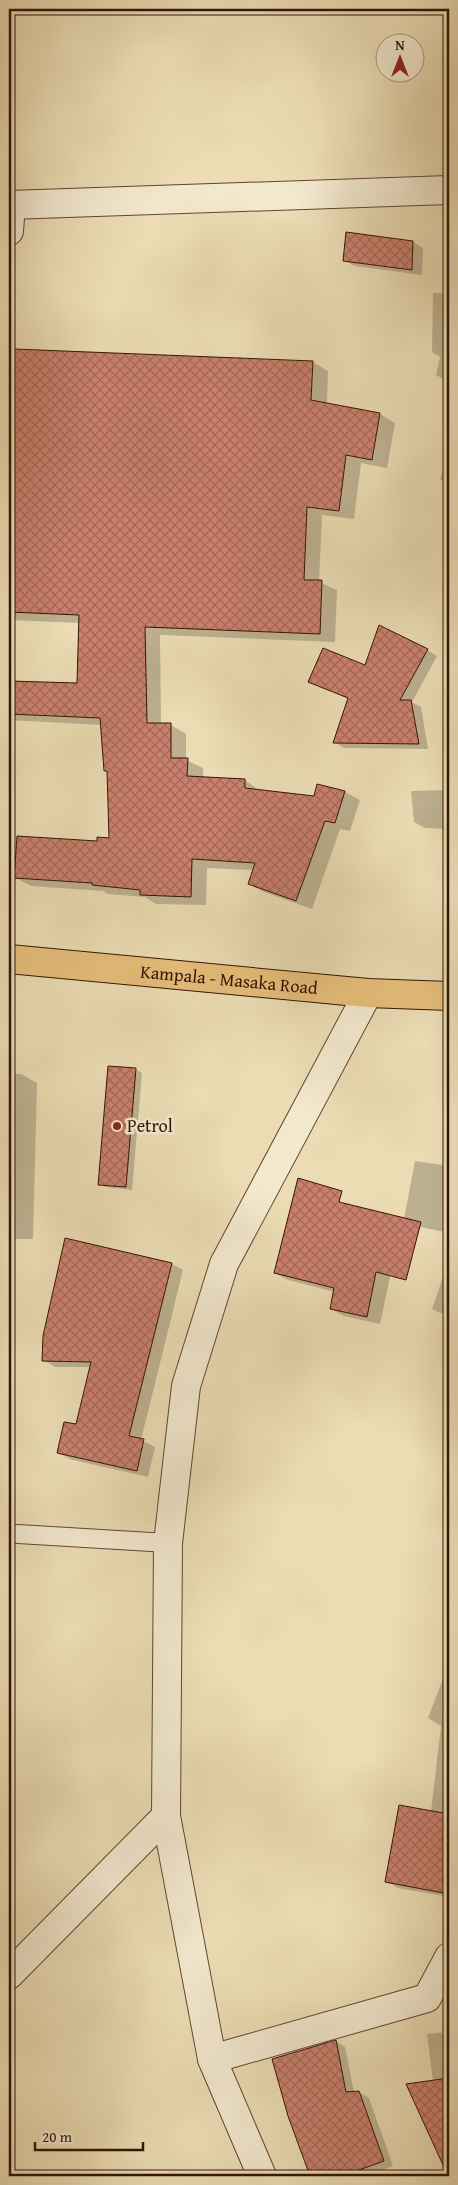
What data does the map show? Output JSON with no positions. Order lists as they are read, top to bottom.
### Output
{
  "streets": {
    "main road": ["Kampala - Masaka Road"]
  },
  "places": ["Petrol"],
  "scale_bar": "20 m",
  "north": "top"
}
